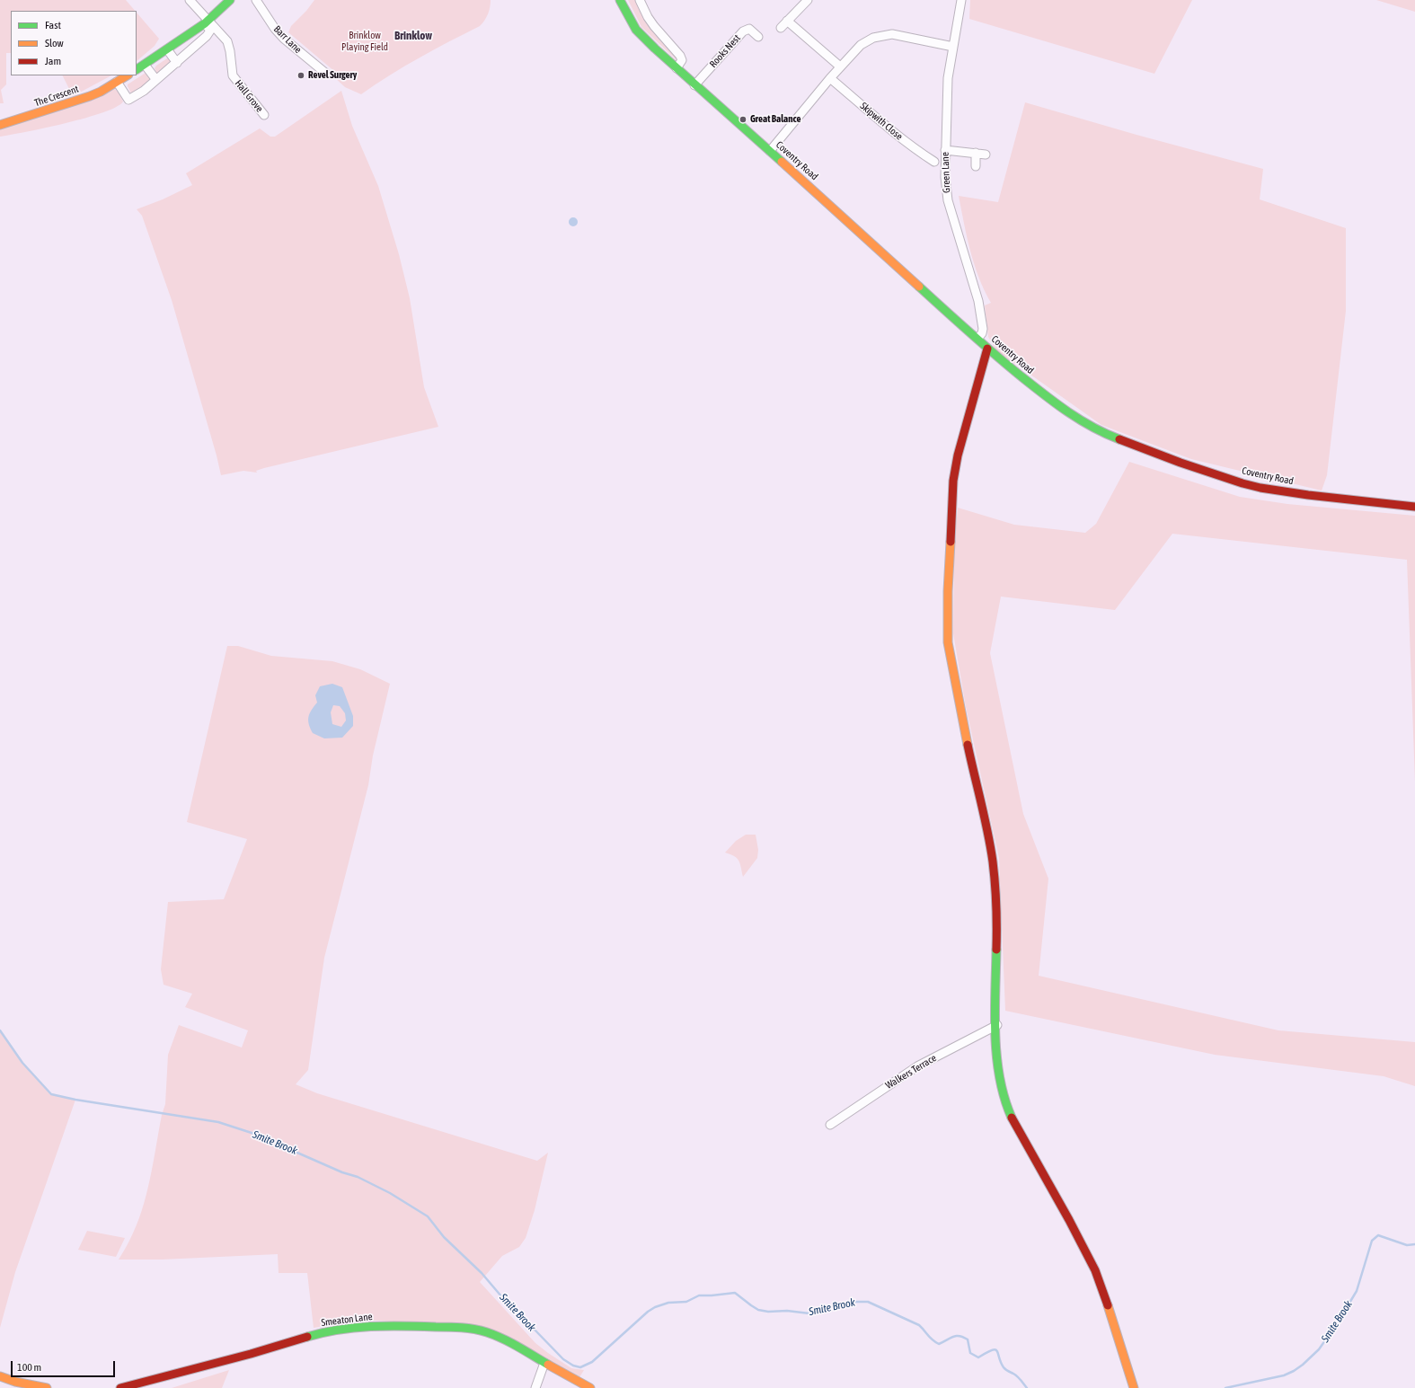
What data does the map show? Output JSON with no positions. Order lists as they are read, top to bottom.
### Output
{
  "streets": {
    "main road": ["The Crescent", "Coventry Road", "Smeaton Lane"],
    "street": [
      "Barr Lane",
      "Rooks Nest",
      "Hall Grove",
      "Skipwith Close",
      "Green Lane",
      "Walkers Terrace"
    ]
  },
  "crossings": [
    ["Rooks Nest", "Coventry Road"],
    ["Coventry Road", "Green Lane"]
  ],
  "districts": ["Brinklow"],
  "water": ["Smite Brook"],
  "parks": ["Brinklow Playing Field"],
  "places": ["Revel Surgery", "Great Balance"],
  "legend": ["Fast", "Slow", "Jam"],
  "scale_bar": "100 m"
}
